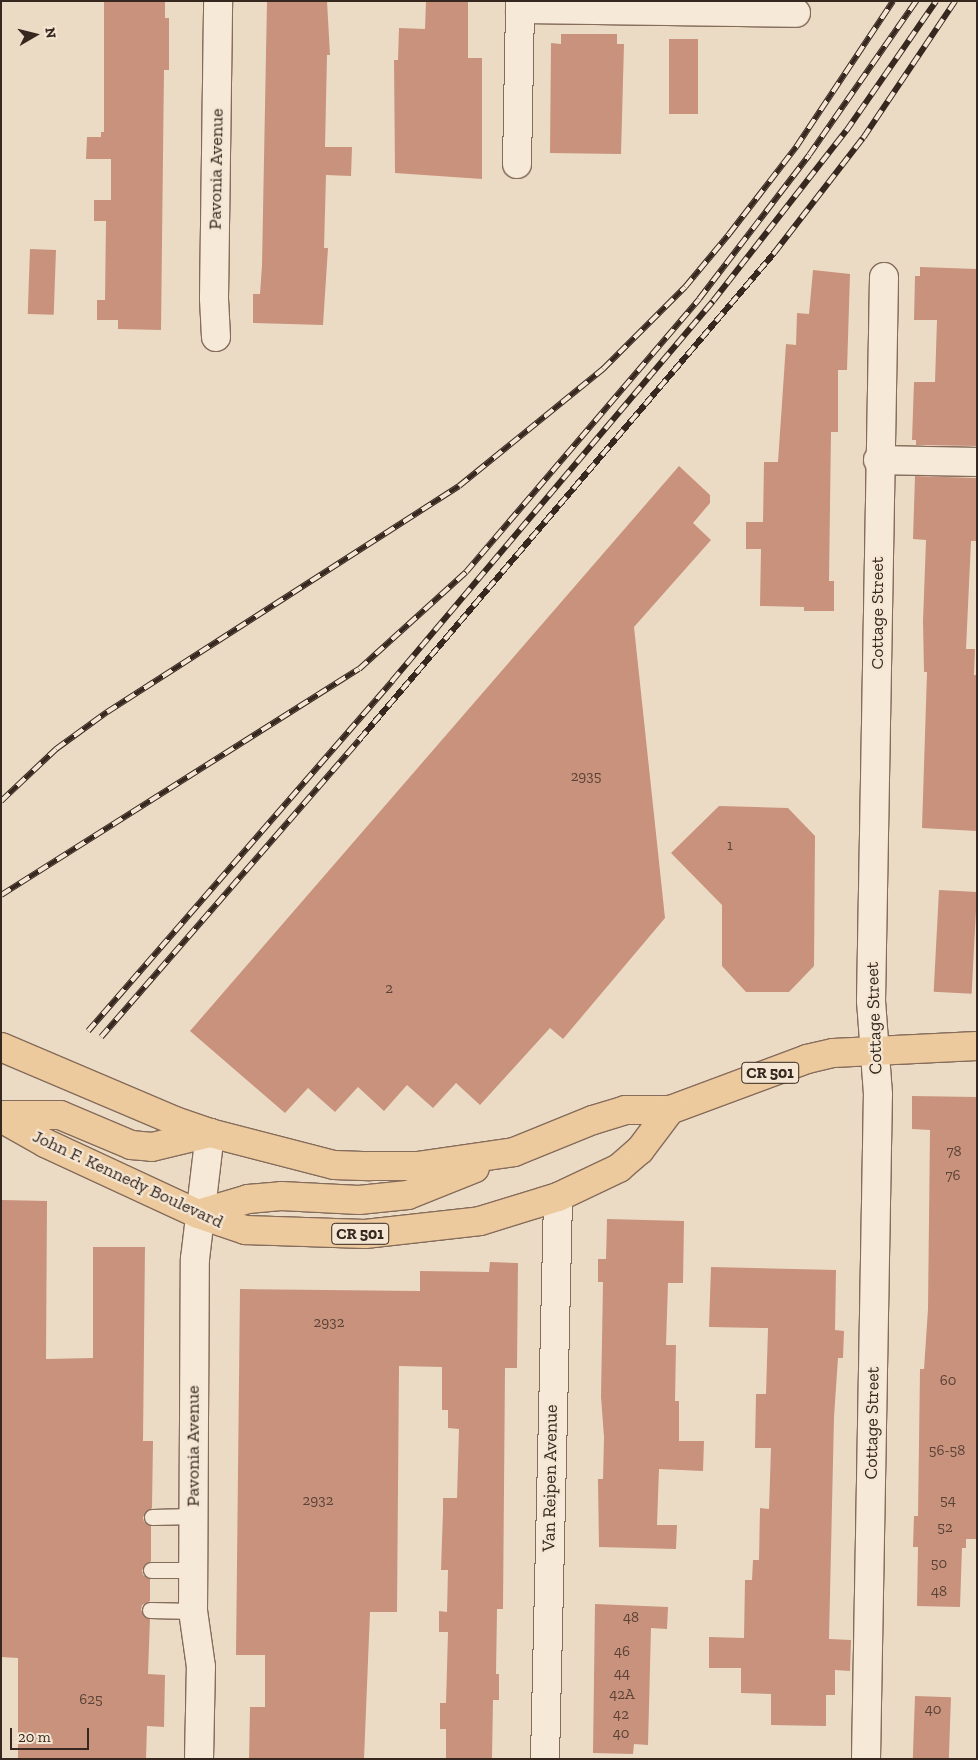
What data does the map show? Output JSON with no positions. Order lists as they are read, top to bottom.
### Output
{
  "streets": {
    "main road": ["CR 501", "John F. Kennedy Boulevard"],
    "street": ["Pavonia Avenue", "Cottage Street", "Van Reipen Avenue"]
  },
  "crossings": [
    ["Pavonia Avenue", "CR 501"],
    ["Pavonia Avenue", "John F. Kennedy Boulevard"],
    ["Cottage Street", "CR 501"],
    ["CR 501", "John F. Kennedy Boulevard"],
    ["John F. Kennedy Boulevard", "Van Reipen Avenue"]
  ],
  "house_numbers": [
    "2935",
    "1",
    "2",
    "78",
    "76",
    "2932",
    "60",
    "56-58",
    "2932",
    "54",
    "52",
    "50",
    "48",
    "48",
    "46",
    "44",
    "42A",
    "625",
    "40",
    "42",
    "40"
  ],
  "scale_bar": "20 m",
  "north": "right"
}
